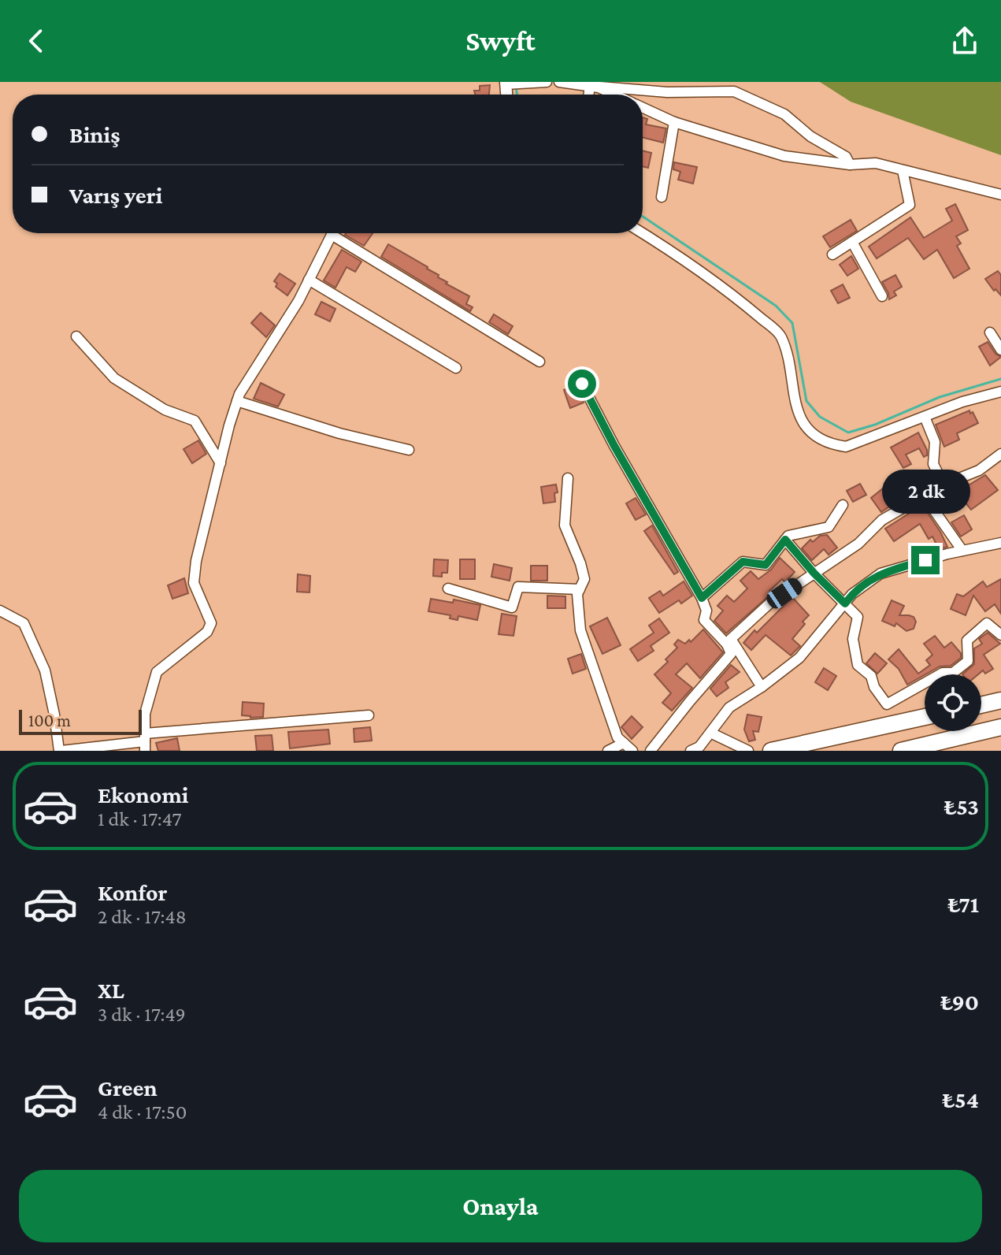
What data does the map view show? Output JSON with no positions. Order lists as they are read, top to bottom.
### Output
{
  "scale_bar": "100 m",
  "page": {
    "header": "Swyft",
    "banner": ["Biniş", "Varış yeri"],
    "bubble": "2 dk",
    "scale": "100 m",
    "list": [
      {
        "name": "Ekonomi",
        "note": "1 dk · 17:47",
        "value": "₺53"
      },
      {
        "name": "Konfor",
        "note": "2 dk · 17:48",
        "value": "₺71"
      },
      {
        "name": "XL",
        "note": "3 dk · 17:49",
        "value": "₺90"
      },
      {
        "name": "Green",
        "note": "4 dk · 17:50",
        "value": "₺54"
      }
    ],
    "buttons": "Onayla"
  }
}
